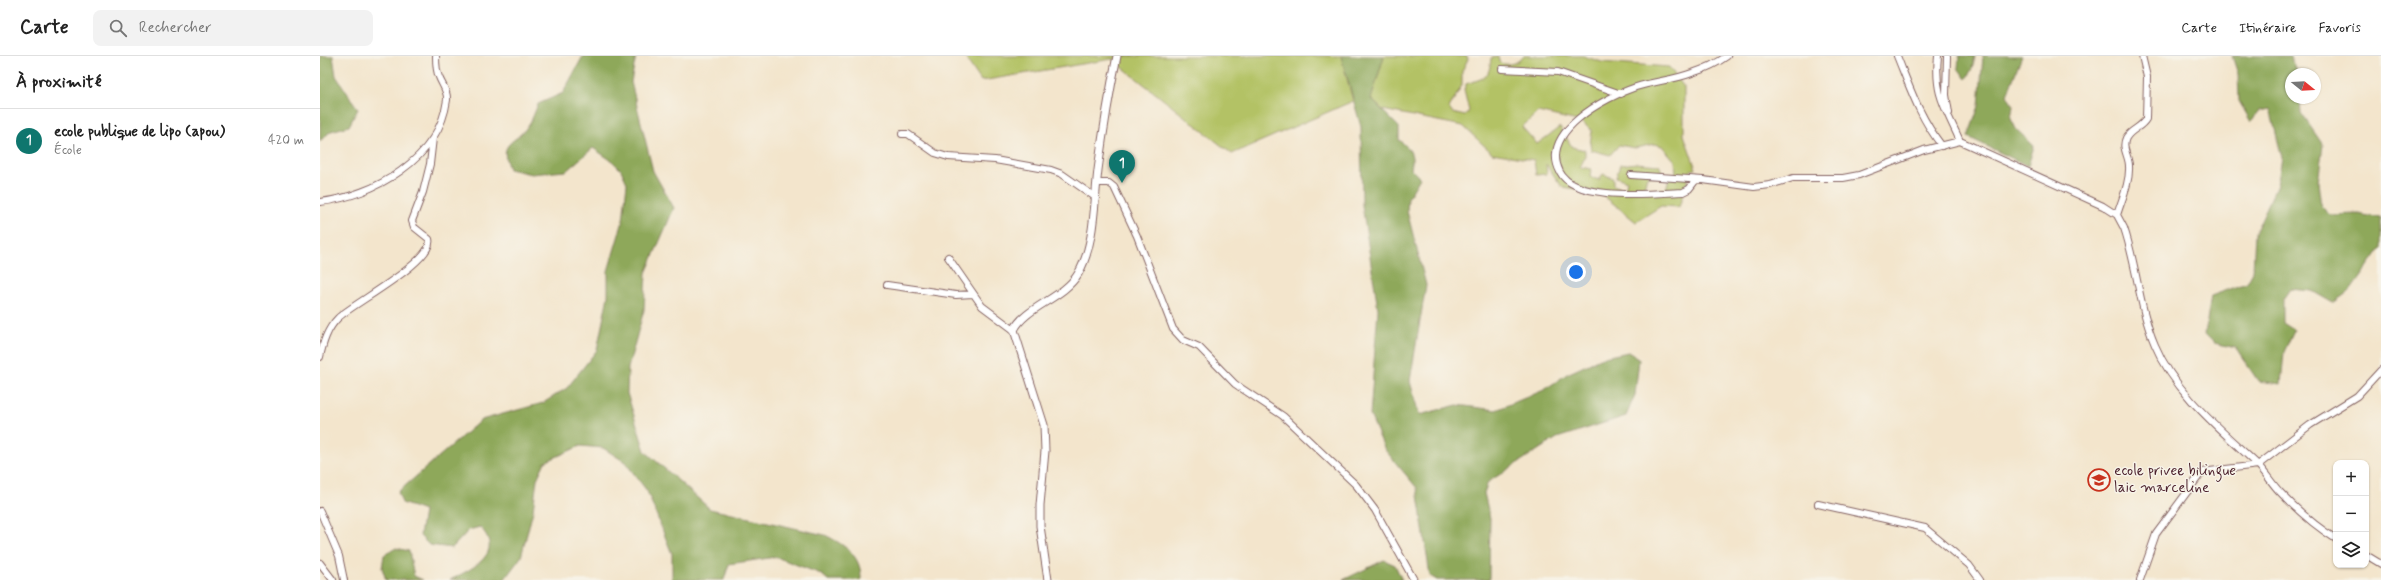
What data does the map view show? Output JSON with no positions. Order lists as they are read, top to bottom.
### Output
{
  "places": {
    "school or university": ["ecole privee bilingue laic marceline"]
  },
  "north": "right",
  "page": {
    "header": "Carte",
    "search": "Rechercher",
    "nav": ["Carte", "Itinéraire", "Favoris"],
    "heading": "À proximité",
    "list": [
      {
        "mark": "1",
        "name": "ecole publique de lipo (apou)",
        "note": "École",
        "value": "420 m"
      }
    ],
    "pins": "1",
    "map_buttons": ["+", "−"]
  }
}
